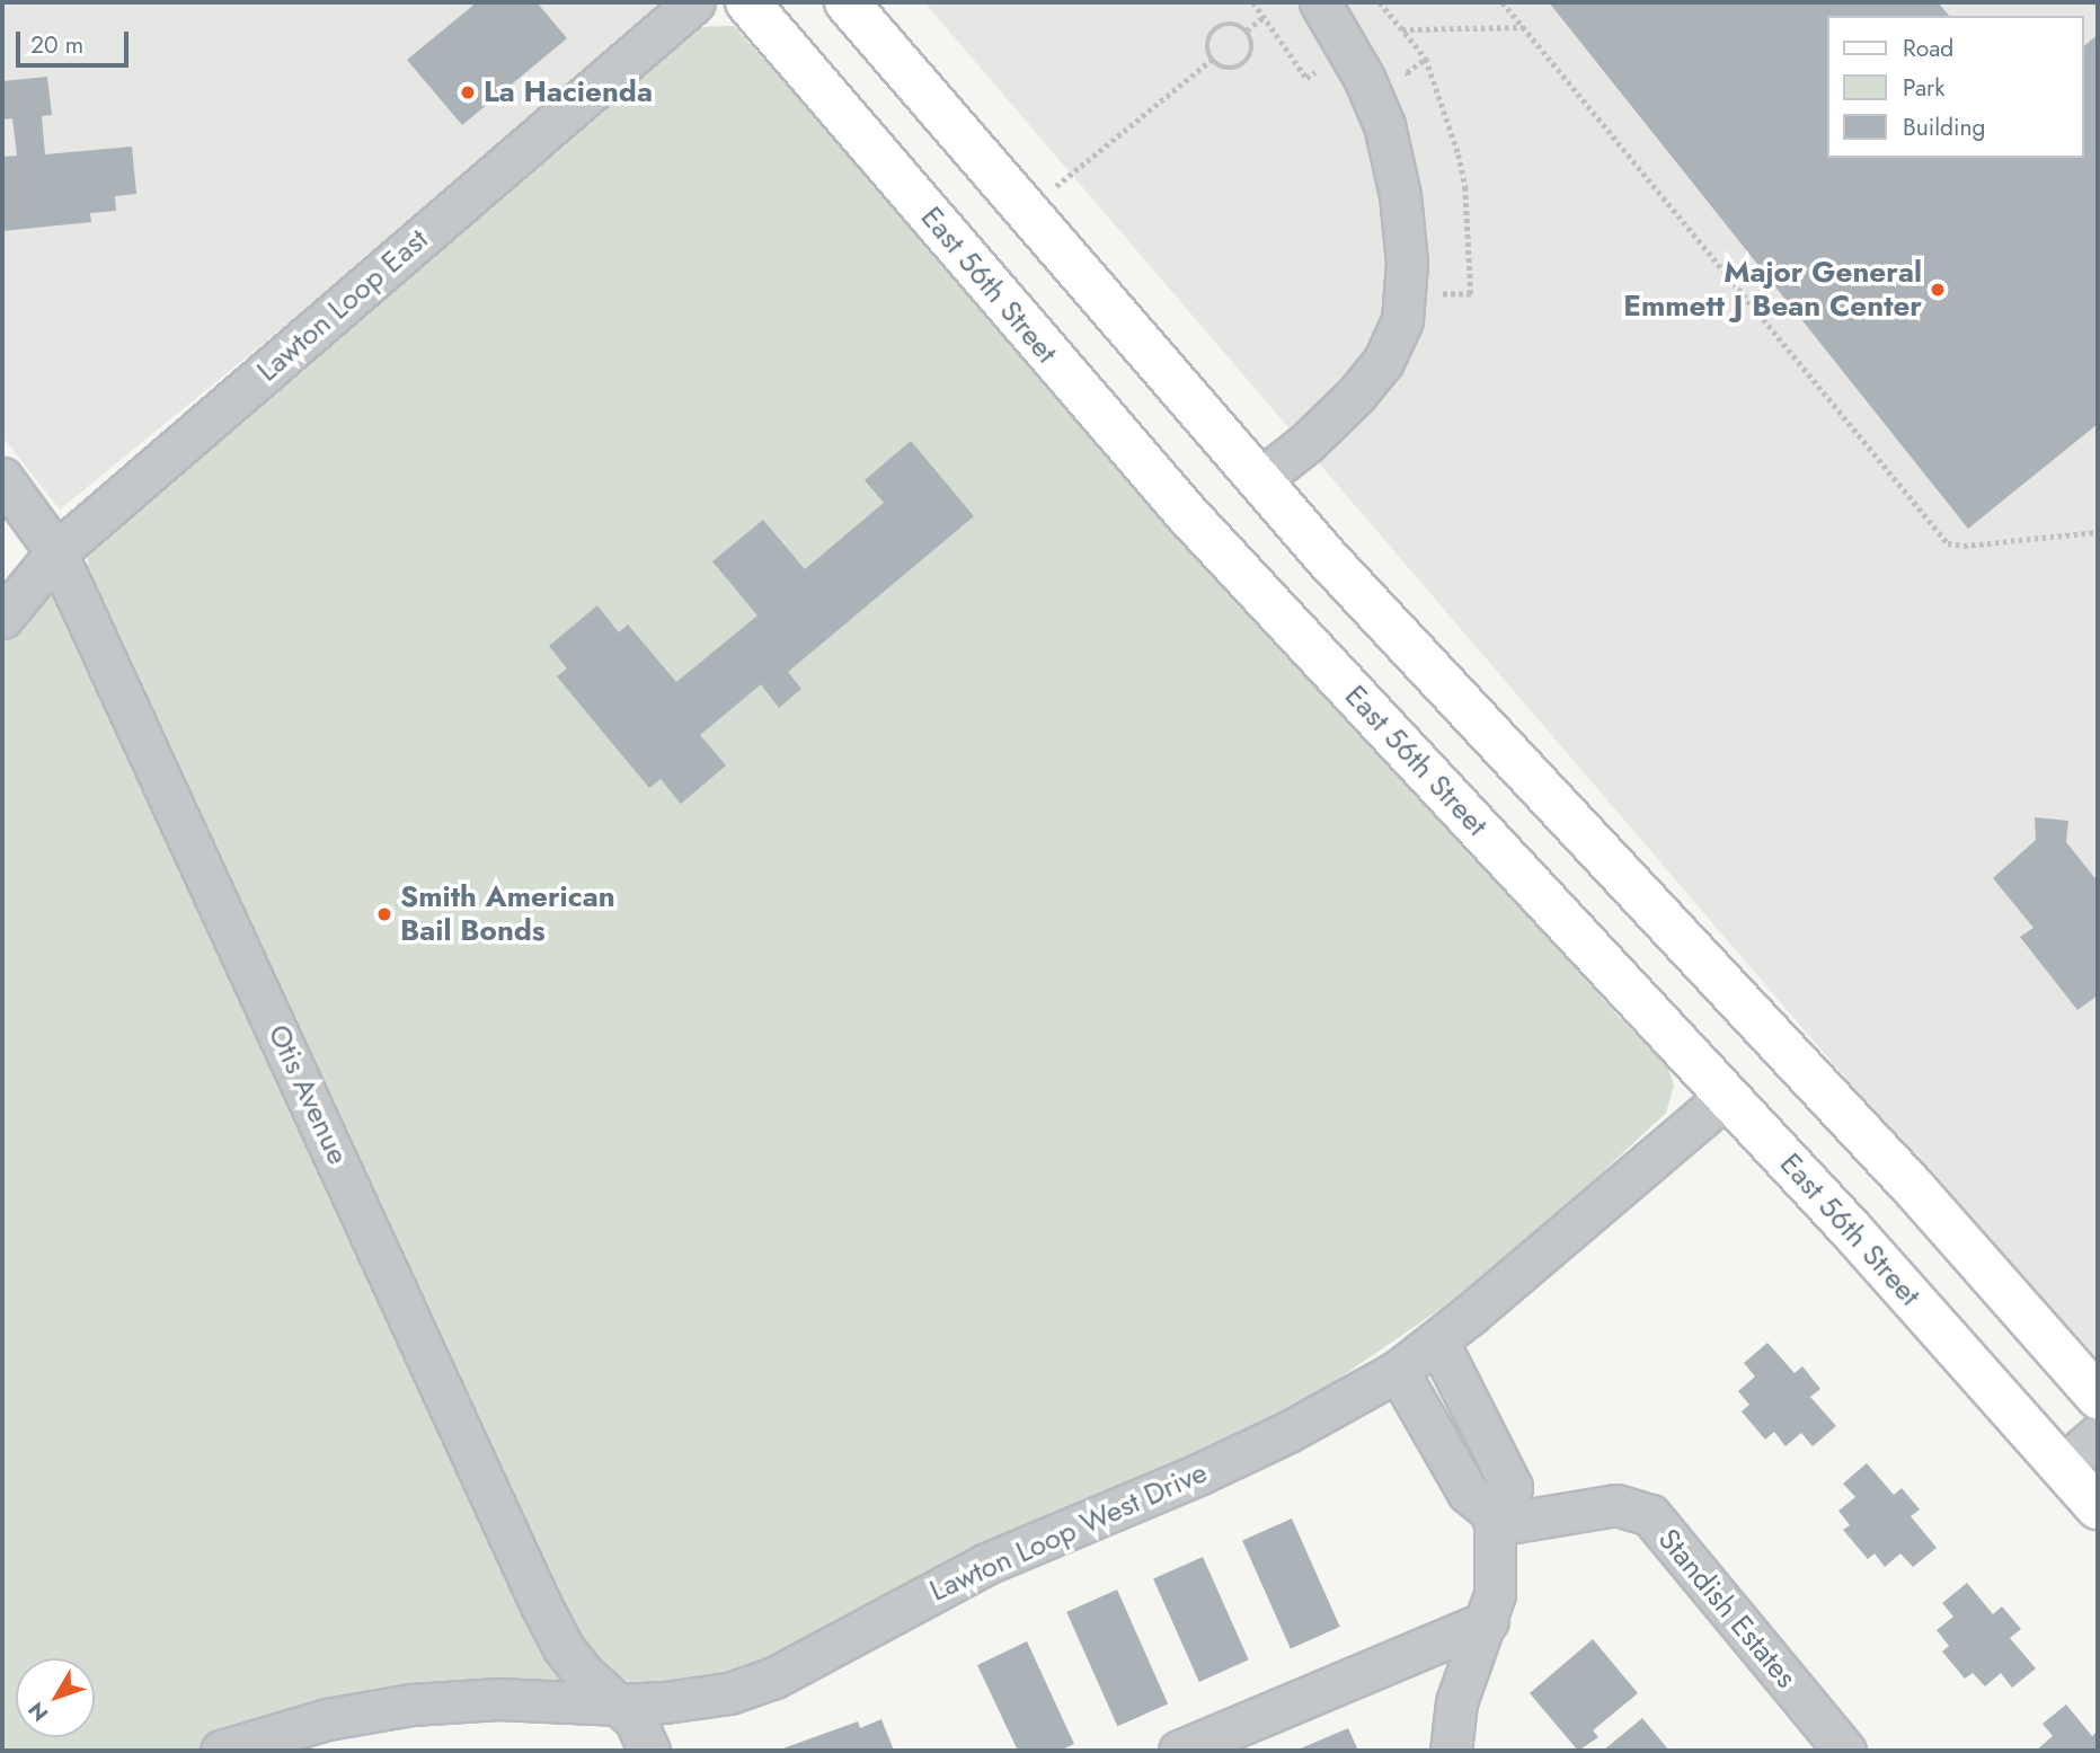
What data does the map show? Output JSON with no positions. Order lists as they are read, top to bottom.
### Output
{
  "streets": {
    "main road": ["East 56th Street"],
    "street": [
      "Lawton Loop East",
      "Otis Avenue",
      "Lawton Loop West Drive",
      "Standish Estates"
    ]
  },
  "crossings": [
    ["East 56th Street", "Lawton Loop West Drive"],
    ["Lawton Loop East", "Otis Avenue"],
    ["Otis Avenue", "Lawton Loop West Drive"]
  ],
  "places": ["La Hacienda", "Major General Emmett J Bean Center", "Smith American Bail Bonds"],
  "legend": ["Road", "Park", "Building"],
  "scale_bar": "20 m",
  "north": "bottom left"
}
